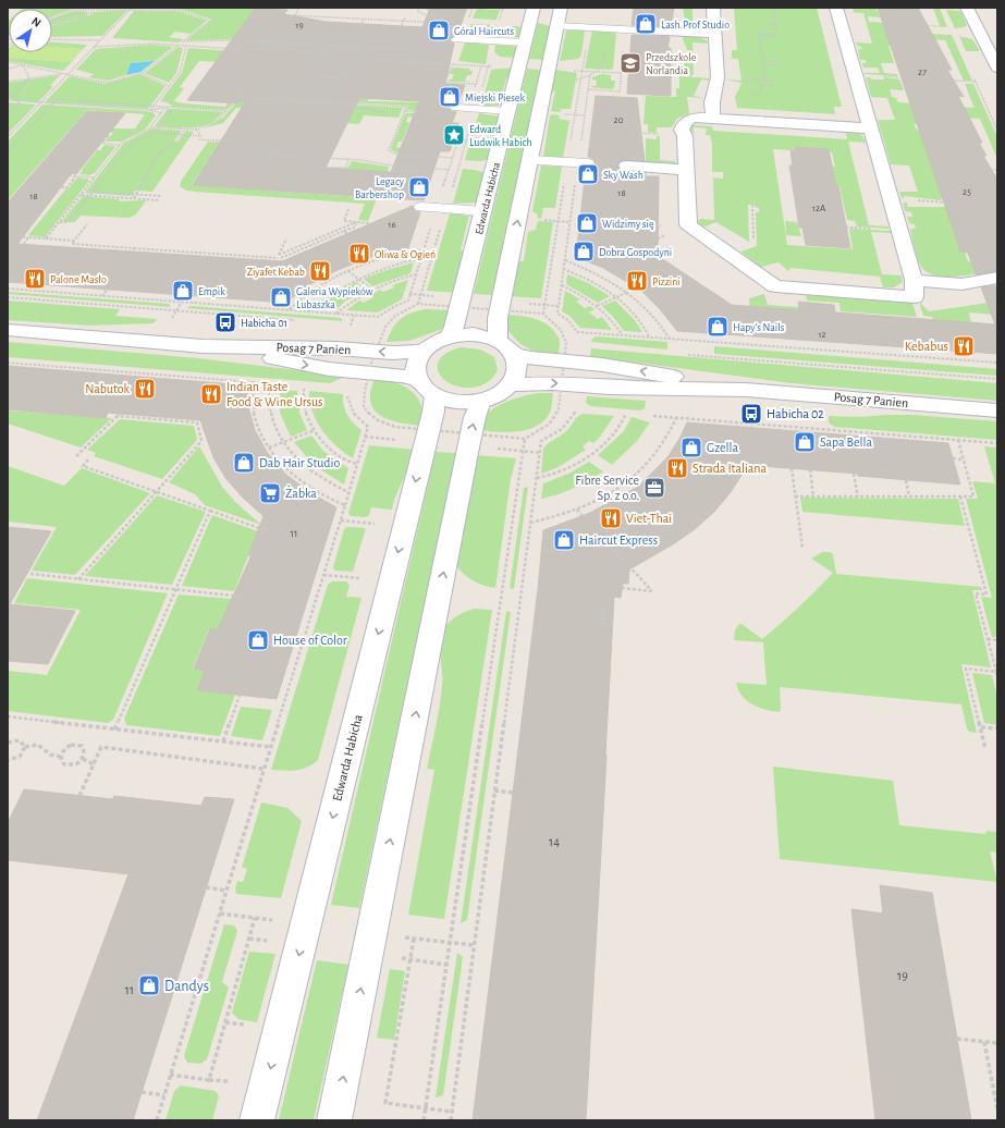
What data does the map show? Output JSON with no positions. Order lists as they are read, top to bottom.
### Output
{
  "streets": {
    "street": ["Edwarda Habicha", "Posag 7 Panien"]
  },
  "crossings": [
    ["Edwarda Habicha", "Posag 7 Panien"]
  ],
  "places": {
    "shop": [
      "Lash.Prof Studio",
      "Góral Haircuts",
      "Miejski Piesek",
      "Sky Wash",
      "Legacy Barbershop",
      "Widzimy się",
      "Dobra Gospodyni",
      "Empik",
      "Galeria Wypieków Lubaszka",
      "Hapy’s Nails",
      "Sapa Bella",
      "Gzella",
      "Dab Hair Studio",
      "Haircut Express",
      "House of Color",
      "Dandys"
    ],
    "school or university": ["Przedszkole Norlandia"],
    "place": ["Edward Ludwik Habich"],
    "restaurant": [
      "Oliwa & Ogień",
      "Ziyafet Kebab",
      "Palone Masło",
      "Pizzini",
      "Kebabus",
      "Nabutok",
      "Indian Taste Food & Wine Ursus",
      "Strada Italiana",
      "Viet-Thai"
    ],
    "bus stop": ["Habicha 01", "Habicha 02"],
    "office": ["Fibre Service Sp. z o.o."],
    "supermarket": ["Żabka"]
  },
  "house_numbers": [
    "19",
    "27",
    "20",
    "25",
    "18",
    "18",
    "12A",
    "16",
    "12",
    "11",
    "14",
    "19",
    "11"
  ],
  "north": "top right"
}
